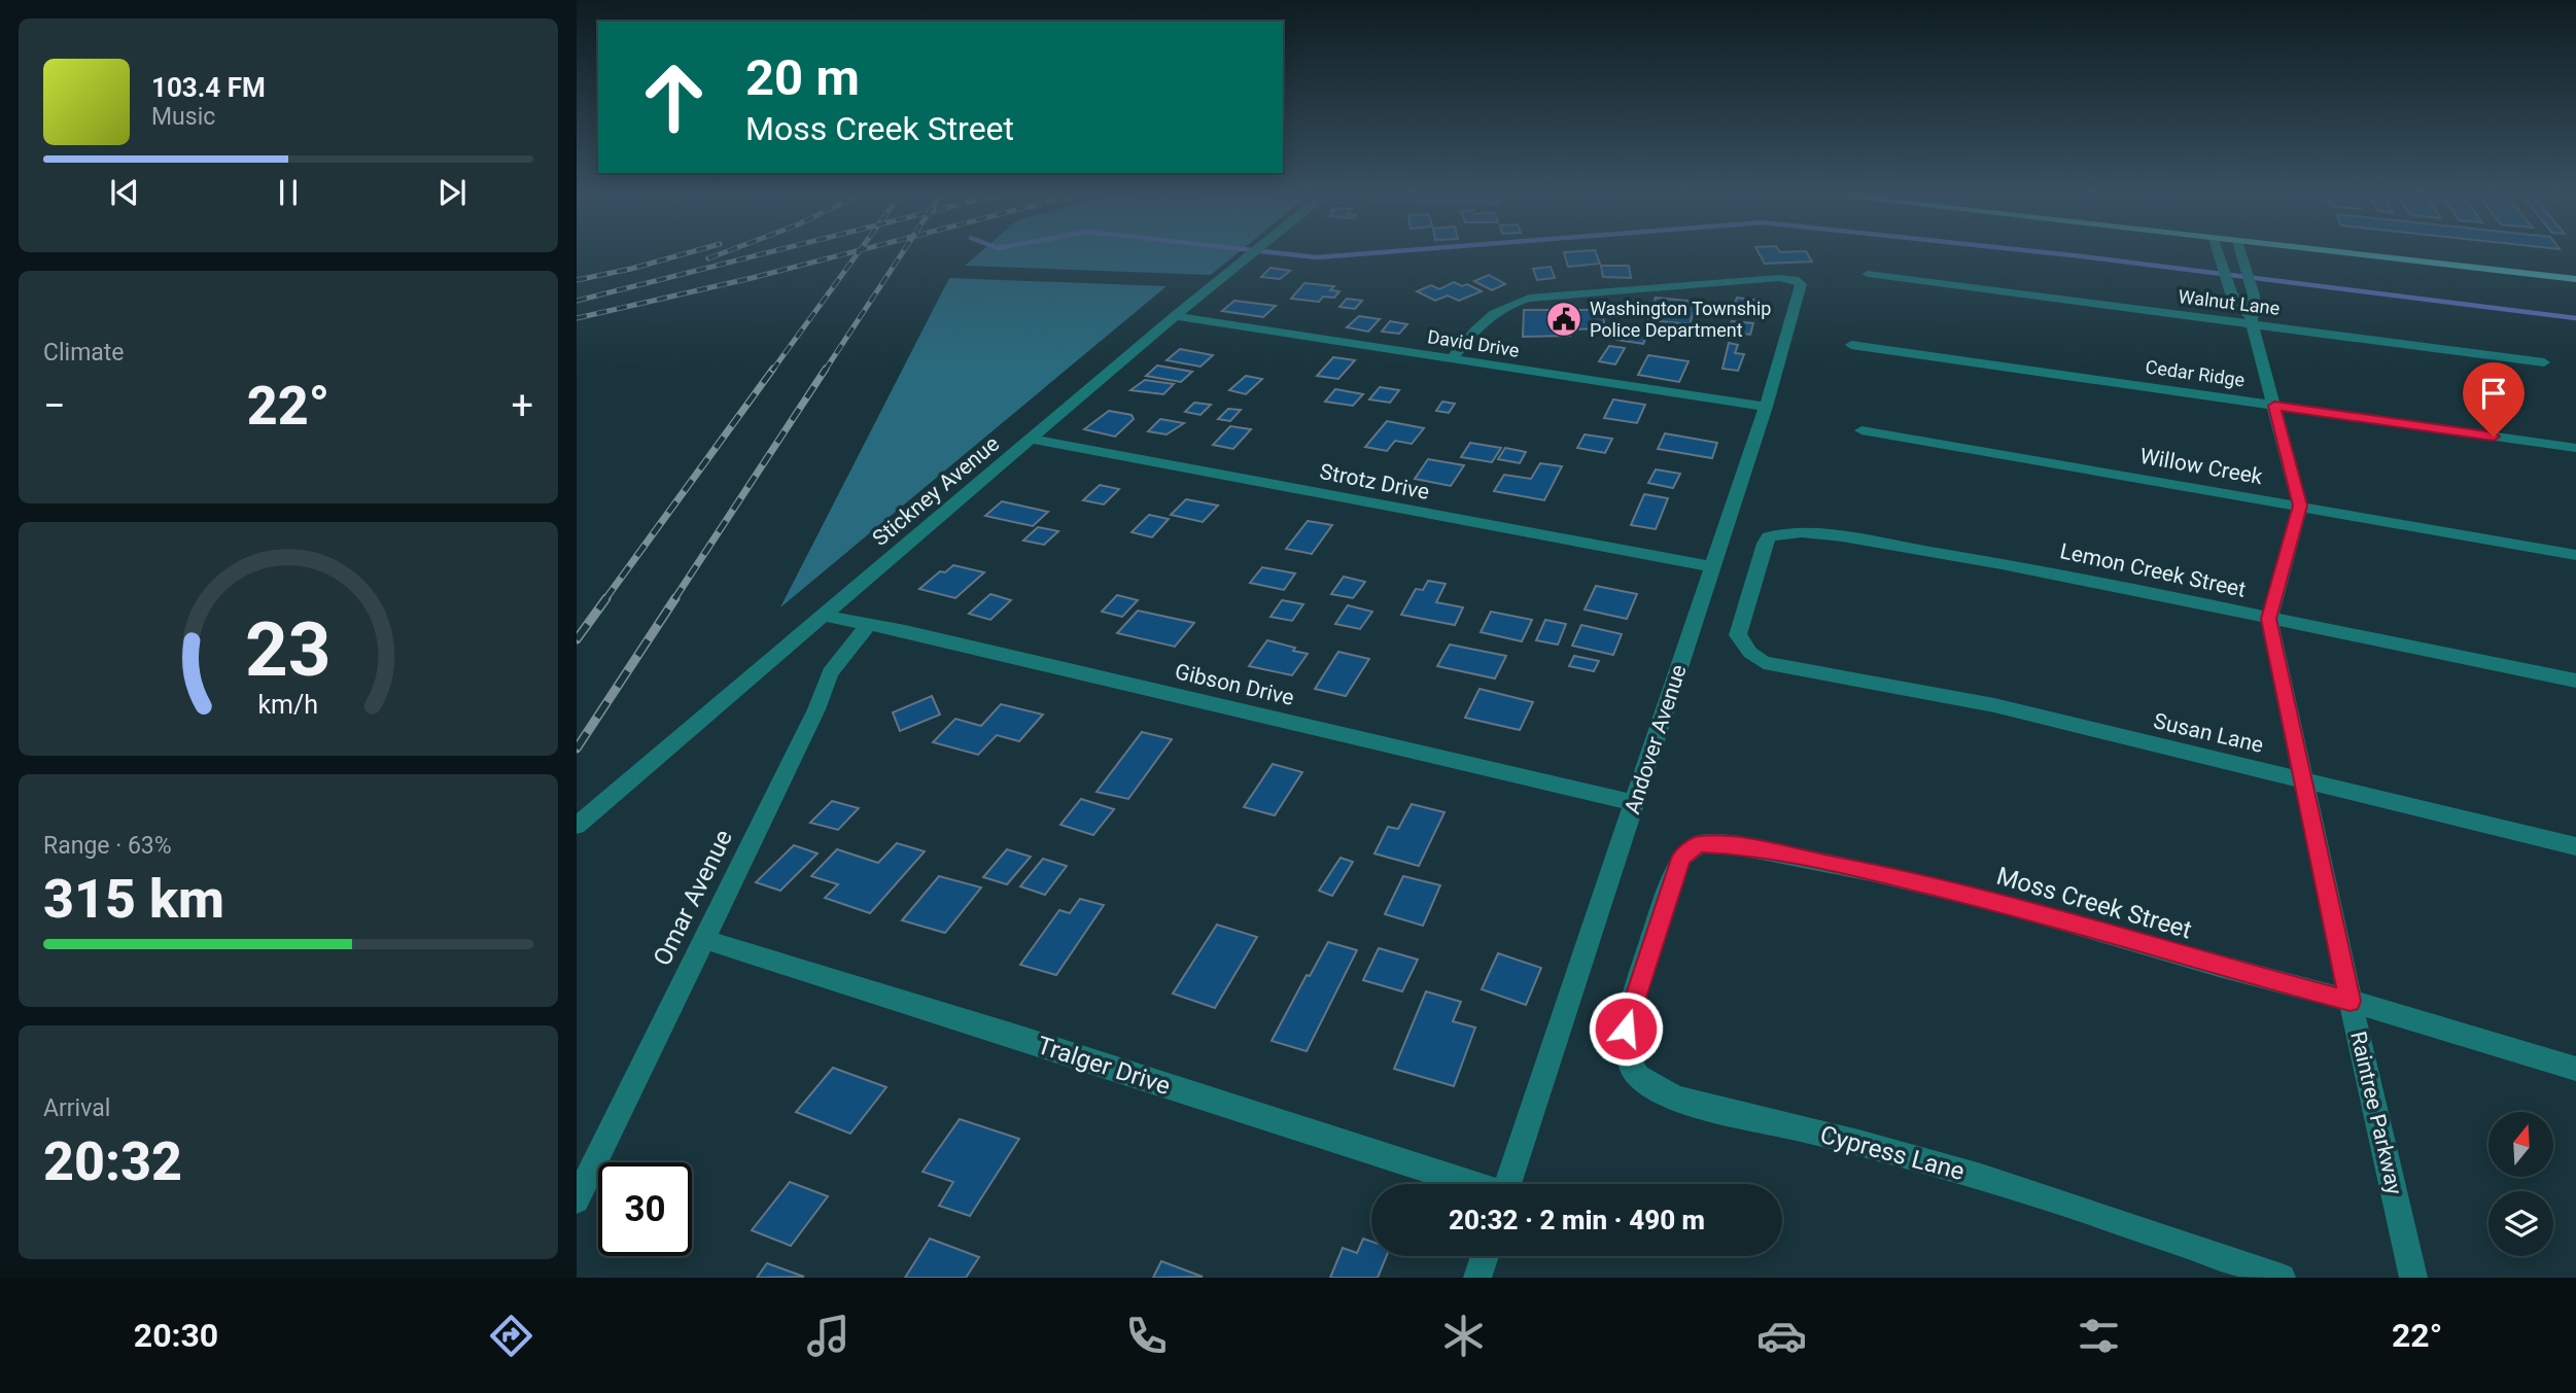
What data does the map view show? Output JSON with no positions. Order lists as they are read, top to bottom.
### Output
{
  "streets": {
    "street": [
      "Walnut Lane",
      "David Drive",
      "Cedar Ridge",
      "Willow Creek",
      "Strotz Drive",
      "Stickney Avenue",
      "Lemon Creek Street",
      "Gibson Drive",
      "Susan Lane",
      "Andover Avenue",
      "Omar Avenue",
      "Moss Creek Street",
      "Tralger Drive",
      "Raintree Parkway",
      "Cypress Lane"
    ]
  },
  "crossings": [
    ["Walnut Lane", "Raintree Parkway"],
    ["David Drive", "Stickney Avenue"],
    ["David Drive", "Andover Avenue"],
    ["Cedar Ridge", "Raintree Parkway"],
    ["Willow Creek", "Raintree Parkway"],
    ["Strotz Drive", "Stickney Avenue"],
    ["Strotz Drive", "Andover Avenue"],
    ["Stickney Avenue", "Gibson Drive"],
    ["Lemon Creek Street", "Susan Lane"],
    ["Lemon Creek Street", "Raintree Parkway"],
    ["Gibson Drive", "Andover Avenue"],
    ["Gibson Drive", "Omar Avenue"],
    ["Susan Lane", "Raintree Parkway"],
    ["Omar Avenue", "Tralger Drive"],
    ["Moss Creek Street", "Raintree Parkway"],
    ["Moss Creek Street", "Cypress Lane"]
  ],
  "places": {
    "public building": ["Washington Township Police Department"]
  },
  "north": "top",
  "page": {
    "turn": ["20 m", "Moss Creek Street"],
    "song": ["103.4 FM", "Music"],
    "tile": [
      "Climate",
      ["Range · 63%", "315 km"],
      ["Arrival", "20:32"]
    ],
    "heat": ["−", "22°", "+"],
    "limit": "30",
    "trip": "20:32 · 2 min · 490 m",
    "tabs": ["20:30", "22°"],
    "gauge": ["23", "km/h"]
  }
}
